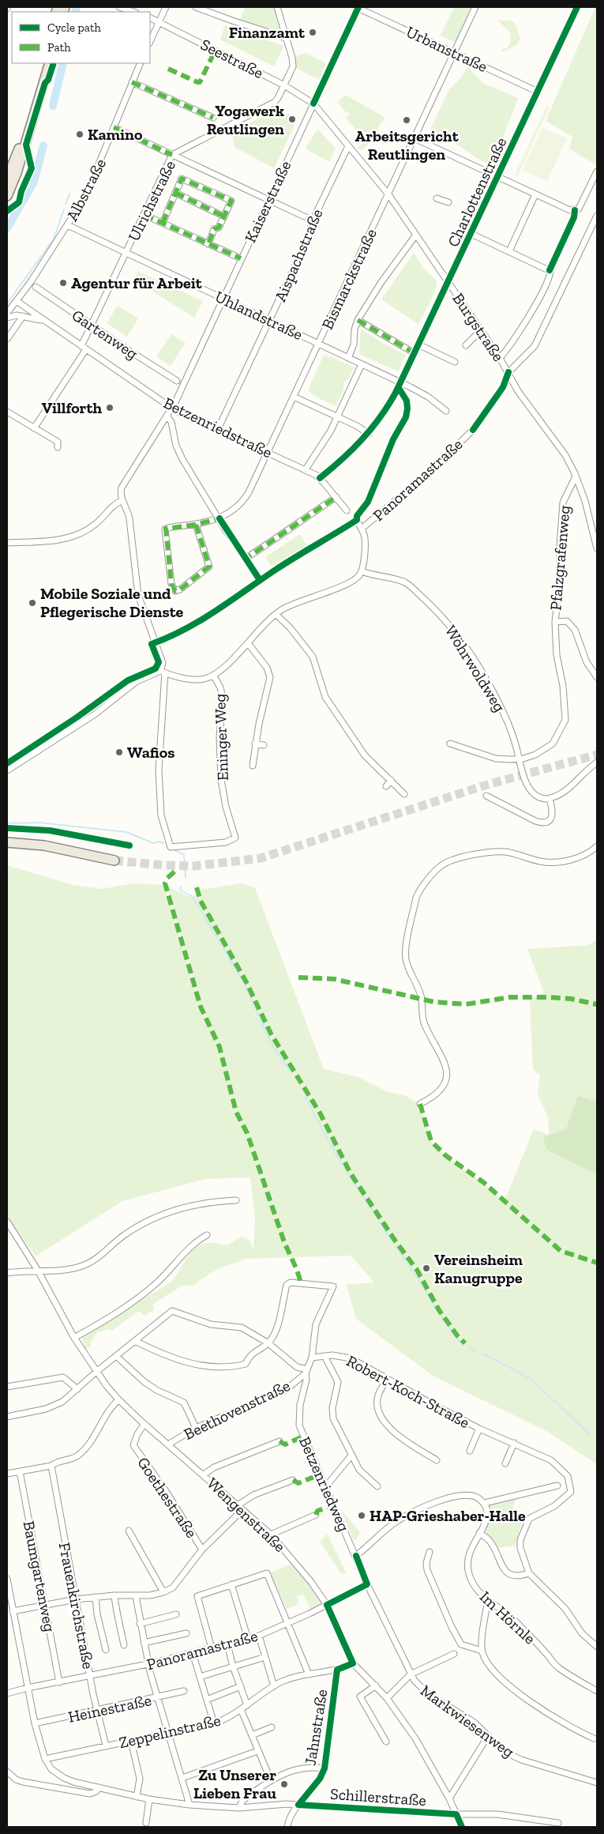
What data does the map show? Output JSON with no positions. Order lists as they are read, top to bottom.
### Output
{
  "streets": {
    "street": [
      "Urbanstraße",
      "Seestraße",
      "Albstraße",
      "Charlottenstraße",
      "Ulrichstraße",
      "Kaiserstraße",
      "Aispachstraße",
      "Bismarckstraße",
      "Uhlandstraße",
      "Burgstraße",
      "Gartenweg",
      "Betzenriedstraße",
      "Panoramastraße",
      "Pfalzgrafenweg",
      "Wöhrwoldweg",
      "Eninger Weg",
      "Robert-Koch-Straße",
      "Beethovenstraße",
      "Betzenriedweg",
      "Goethestraße",
      "Wengenstraße",
      "Baumgartenweg",
      "Frauenkirchstraße",
      "Im Hörnle",
      "Heinestraße",
      "Markwiesenweg",
      "Jahnstraße",
      "Zeppelinstraße",
      "Schillerstraße"
    ]
  },
  "crossings": [
    ["Urbanstraße", "Charlottenstraße"],
    ["Urbanstraße", "Kaiserstraße"],
    ["Urbanstraße", "Bismarckstraße"],
    ["Seestraße", "Ulrichstraße"],
    ["Seestraße", "Kaiserstraße"],
    ["Seestraße", "Burgstraße"],
    ["Albstraße", "Uhlandstraße"],
    ["Albstraße", "Betzenriedstraße"],
    ["Charlottenstraße", "Uhlandstraße"],
    ["Charlottenstraße", "Burgstraße"],
    ["Charlottenstraße", "Betzenriedstraße"],
    ["Ulrichstraße", "Uhlandstraße"],
    ["Ulrichstraße", "Gartenweg"],
    ["Ulrichstraße", "Betzenriedstraße"],
    ["Kaiserstraße", "Uhlandstraße"],
    ["Kaiserstraße", "Burgstraße"],
    ["Kaiserstraße", "Betzenriedstraße"],
    ["Aispachstraße", "Uhlandstraße"],
    ["Aispachstraße", "Burgstraße"],
    ["Aispachstraße", "Betzenriedstraße"],
    ["Bismarckstraße", "Uhlandstraße"],
    ["Bismarckstraße", "Burgstraße"],
    ["Bismarckstraße", "Betzenriedstraße"],
    ["Burgstraße", "Pfalzgrafenweg"],
    ["Panoramastraße", "Betzenriedweg"],
    ["Panoramastraße", "Wengenstraße"],
    ["Panoramastraße", "Baumgartenweg"],
    ["Panoramastraße", "Frauenkirchstraße"],
    ["Pfalzgrafenweg", "Wöhrwoldweg"],
    ["Wöhrwoldweg", "Eninger Weg"],
    ["Robert-Koch-Straße", "Betzenriedweg"],
    ["Beethovenstraße", "Betzenriedweg"],
    ["Beethovenstraße", "Wengenstraße"],
    ["Betzenriedweg", "Markwiesenweg"],
    ["Goethestraße", "Wengenstraße"],
    ["Wengenstraße", "Markwiesenweg"],
    ["Wengenstraße", "Zeppelinstraße"],
    ["Wengenstraße", "Schillerstraße"],
    ["Frauenkirchstraße", "Heinestraße"],
    ["Frauenkirchstraße", "Zeppelinstraße"],
    ["Jahnstraße", "Zeppelinstraße"],
    ["Jahnstraße", "Schillerstraße"],
    ["Zeppelinstraße", "Schillerstraße"]
  ],
  "places": [
    "Finanzamt",
    "Yogawerk Reutlingen",
    "Arbeitsgericht Reutlingen",
    "Kamino",
    "Agentur für Arbeit",
    "Villforth",
    "Mobile Soziale und Pflegerische Dienste",
    "Wafios",
    "Vereinsheim Kanugruppe",
    "HAP-Grieshaber-Halle",
    "Zu Unserer Lieben Frau"
  ],
  "legend": ["Cycle path", "Path"]
}
